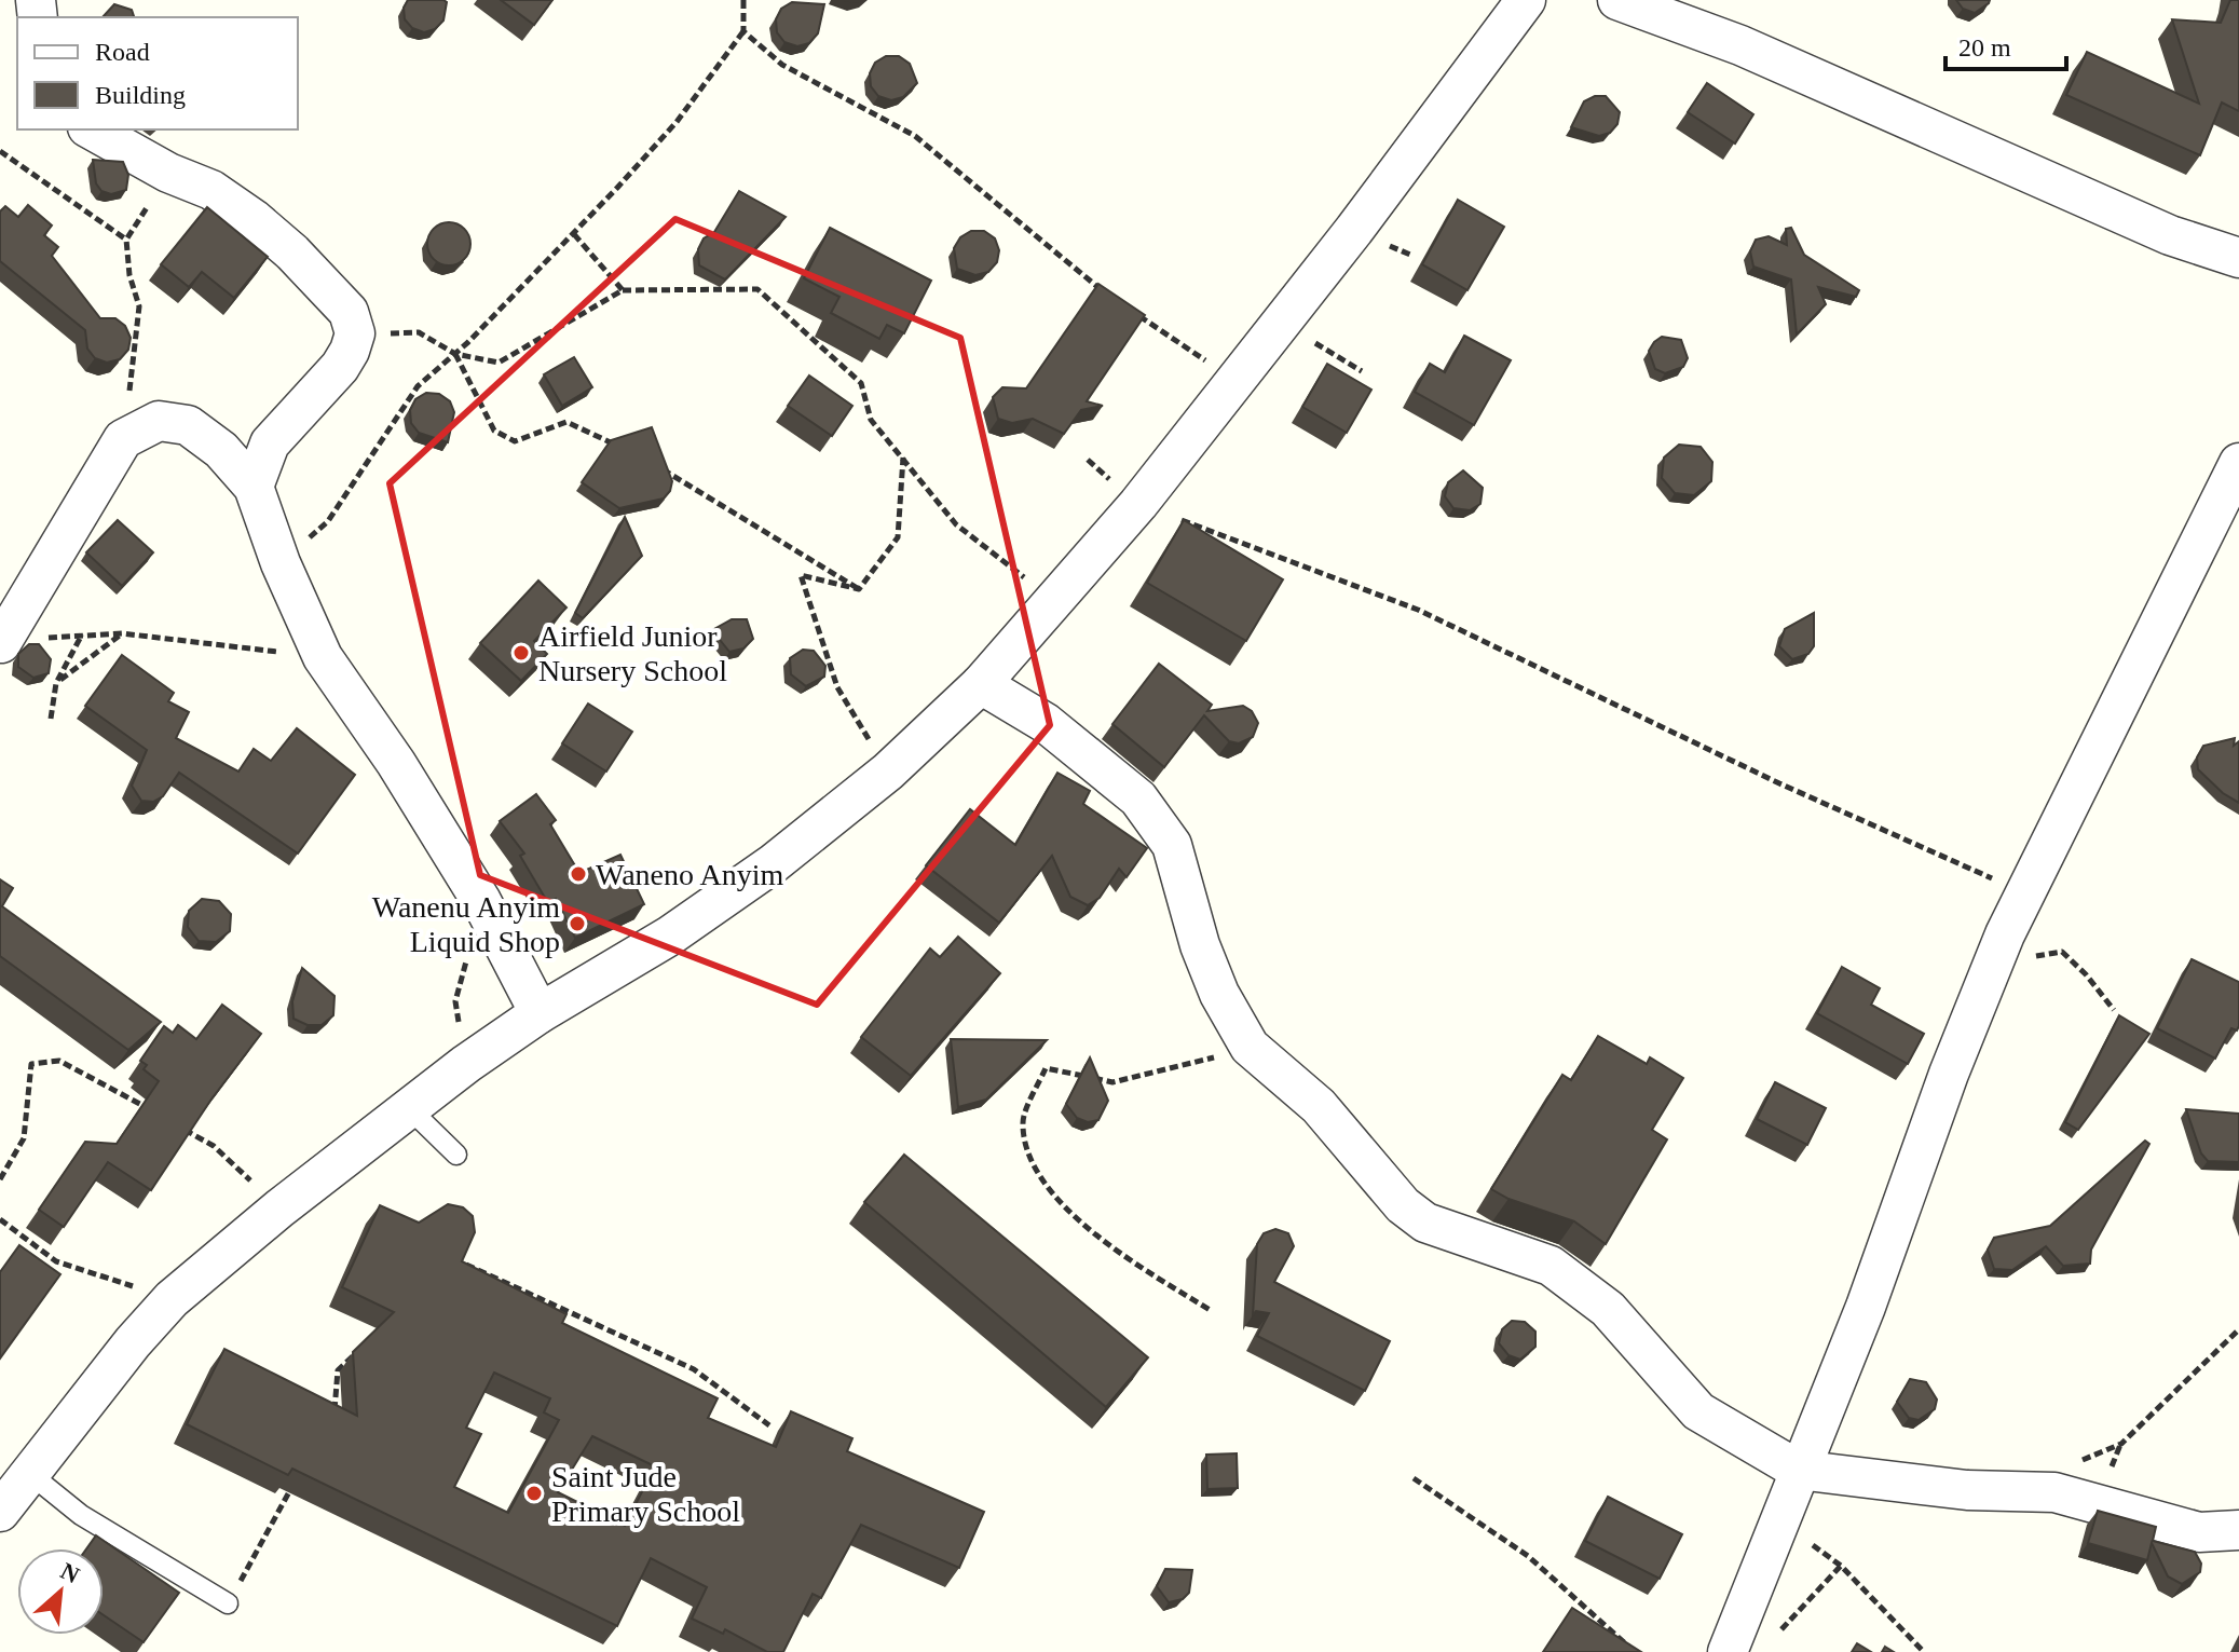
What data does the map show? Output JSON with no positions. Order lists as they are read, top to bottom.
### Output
{
  "places": [
    "Airfield Junior Nursery School",
    "Waneno Anyim",
    "Wanenu Anyim Liquid Shop",
    "Saint Jude Primary School"
  ],
  "legend": ["Road", "Building"],
  "scale_bar": "20 m",
  "north": "top right"
}
